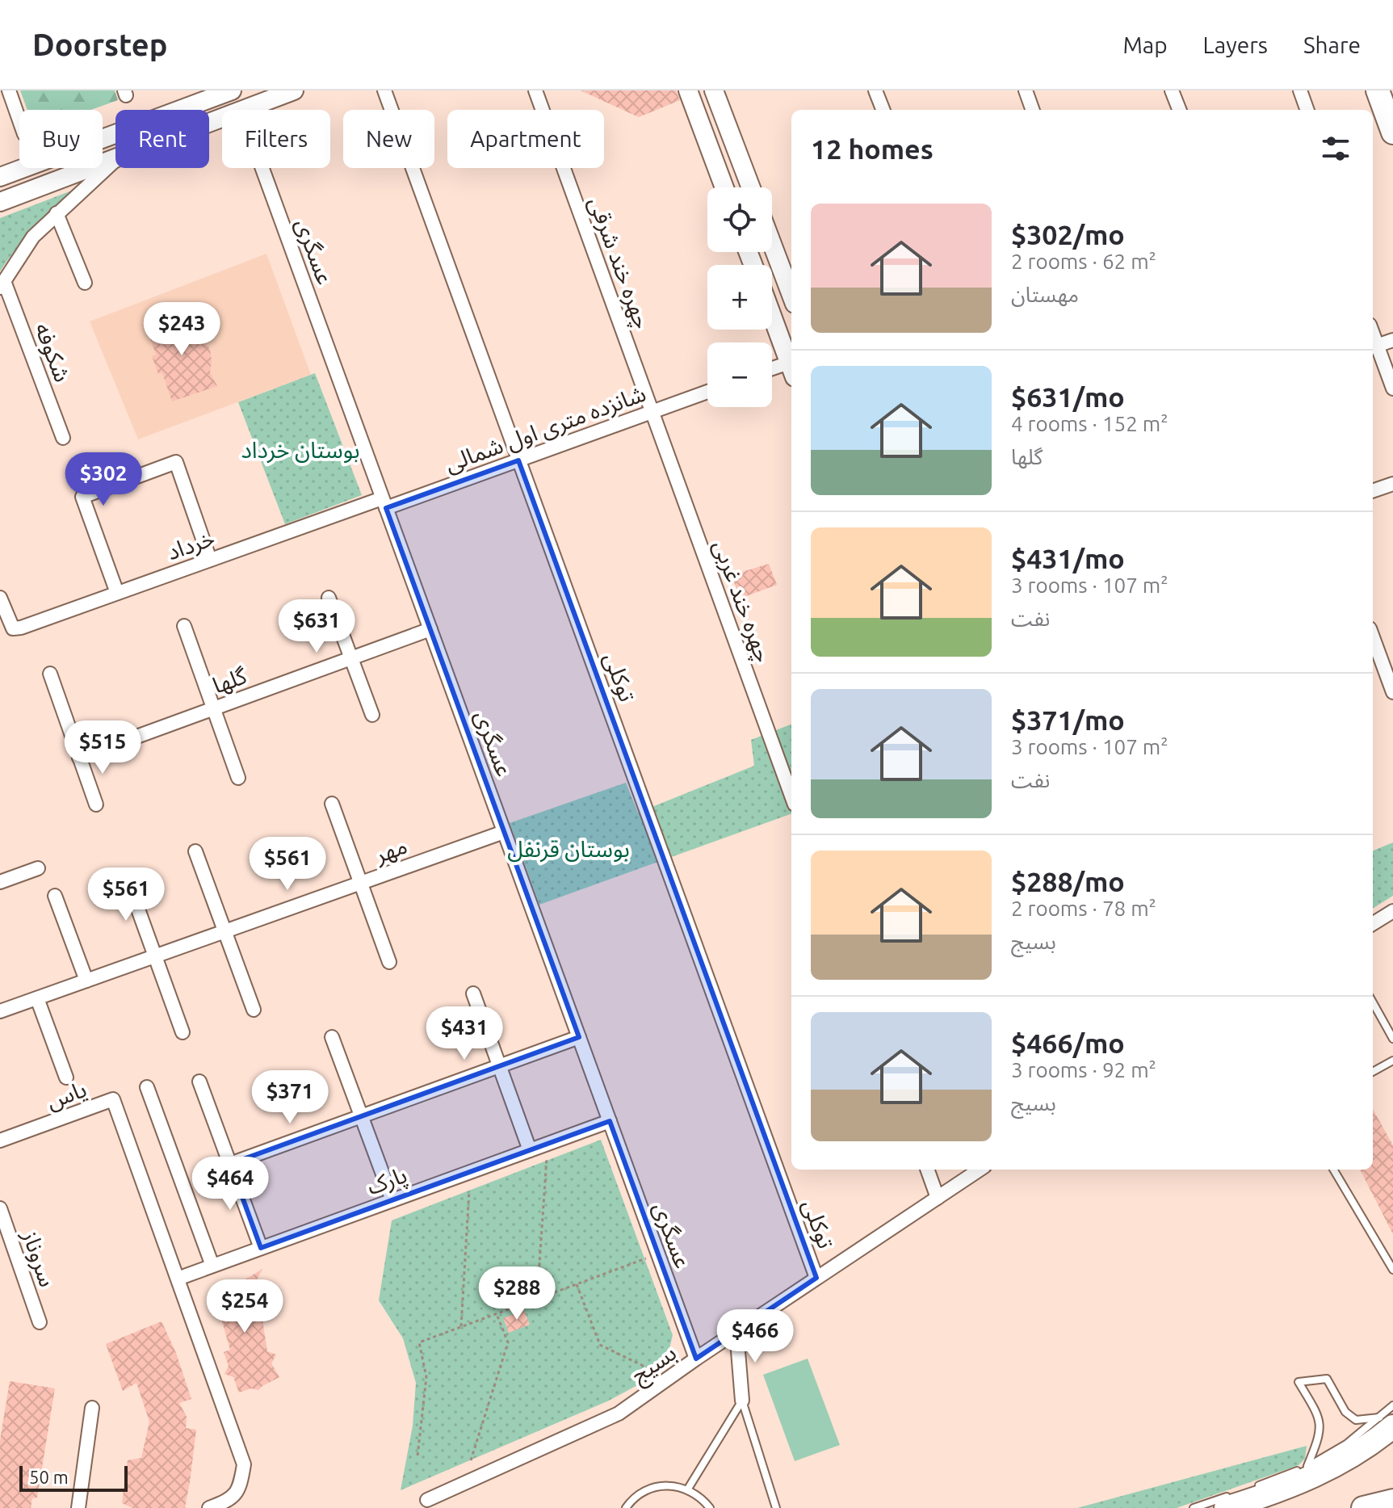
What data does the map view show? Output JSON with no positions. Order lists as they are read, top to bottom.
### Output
{
  "streets": {
    "street": [
      "عسگری",
      "چهره خند شرقی",
      "شکوفه",
      "شانزده متری اول شمالی",
      "خرداد",
      "چهره خند غربی",
      "توکلی",
      "گلها",
      "مهر",
      "یاس",
      "پارک",
      "سروناز",
      "بسیج"
    ]
  },
  "crossings": [
    ["عسگری", "شانزده متری اول شمالی"],
    ["عسگری", "خرداد"],
    ["عسگری", "گلها"],
    ["عسگری", "مهر"],
    ["عسگری", "پارک"],
    ["عسگری", "بسیج"],
    ["چهره خند شرقی", "شانزده متری اول شمالی"],
    ["چهره خند شرقی", "چهره خند غربی"],
    ["شانزده متری اول شمالی", "خرداد"],
    ["شانزده متری اول شمالی", "چهره خند غربی"],
    ["شانزده متری اول شمالی", "توکلی"],
    ["توکلی", "بسیج"],
    ["یاس", "پارک"]
  ],
  "parks": ["بوستان خرداد", "بوستان قرنفل"],
  "scale_bar": "50 m",
  "page": {
    "header": "Doorstep",
    "nav": ["Map", "Layers", "Share"],
    "chip": [
      "Buy",
      "Rent",
      "Filters",
      "New",
      "Apartment"
    ],
    "heading": "12 homes",
    "map_buttons": ["+", "−"],
    "list": [
      {
        "name": "$302/mo",
        "note": "2 rooms · 62 m² · مهستان"
      },
      {
        "name": "$631/mo",
        "note": "4 rooms · 152 m² · گلها"
      },
      {
        "name": "$431/mo",
        "note": "3 rooms · 107 m² · نفت"
      },
      {
        "name": "$371/mo",
        "note": "3 rooms · 107 m² · نفت"
      },
      {
        "name": "$288/mo",
        "note": "2 rooms · 78 m² · بسیج"
      },
      {
        "name": "$466/mo",
        "note": "3 rooms · 92 m² · بسیج"
      }
    ],
    "price": [
      "$243",
      "$302",
      "$631",
      "$515",
      "$561",
      "$561",
      "$431",
      "$371",
      "$464",
      "$288",
      "$254",
      "$466"
    ],
    "scale": "50 m"
  }
}
